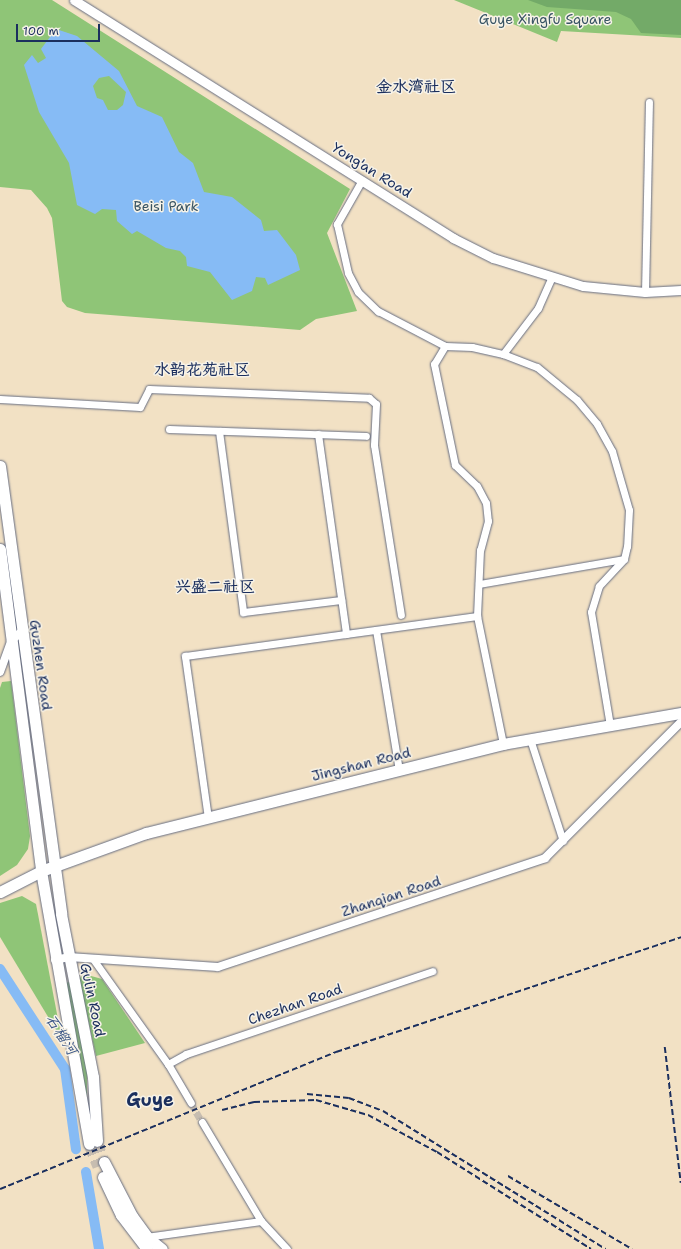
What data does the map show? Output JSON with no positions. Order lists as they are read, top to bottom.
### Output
{
  "streets": {
    "main road": [
      "Yong'an Road",
      "Guzhen Road",
      "Jingshan Road",
      "Gulin Road"
    ],
    "street": ["Zhanqian Road", "Chezhan Road"]
  },
  "crossings": [
    ["Guzhen Road", "Jingshan Road"],
    ["Guzhen Road", "Gulin Road"],
    ["Jingshan Road", "Gulin Road"],
    ["Zhanqian Road", "Gulin Road"]
  ],
  "districts": [
    "金水湾社区",
    "水韵花苑社区",
    "兴盛二社区",
    "Guye"
  ],
  "water": ["石榴河"],
  "parks": ["Guye Xingfu Square", "Beisi Park"],
  "scale_bar": "100 m"
}
